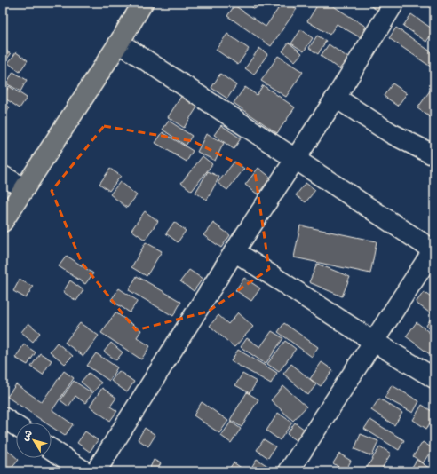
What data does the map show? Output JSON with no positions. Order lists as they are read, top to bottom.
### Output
{
  "north": "top left"
}
